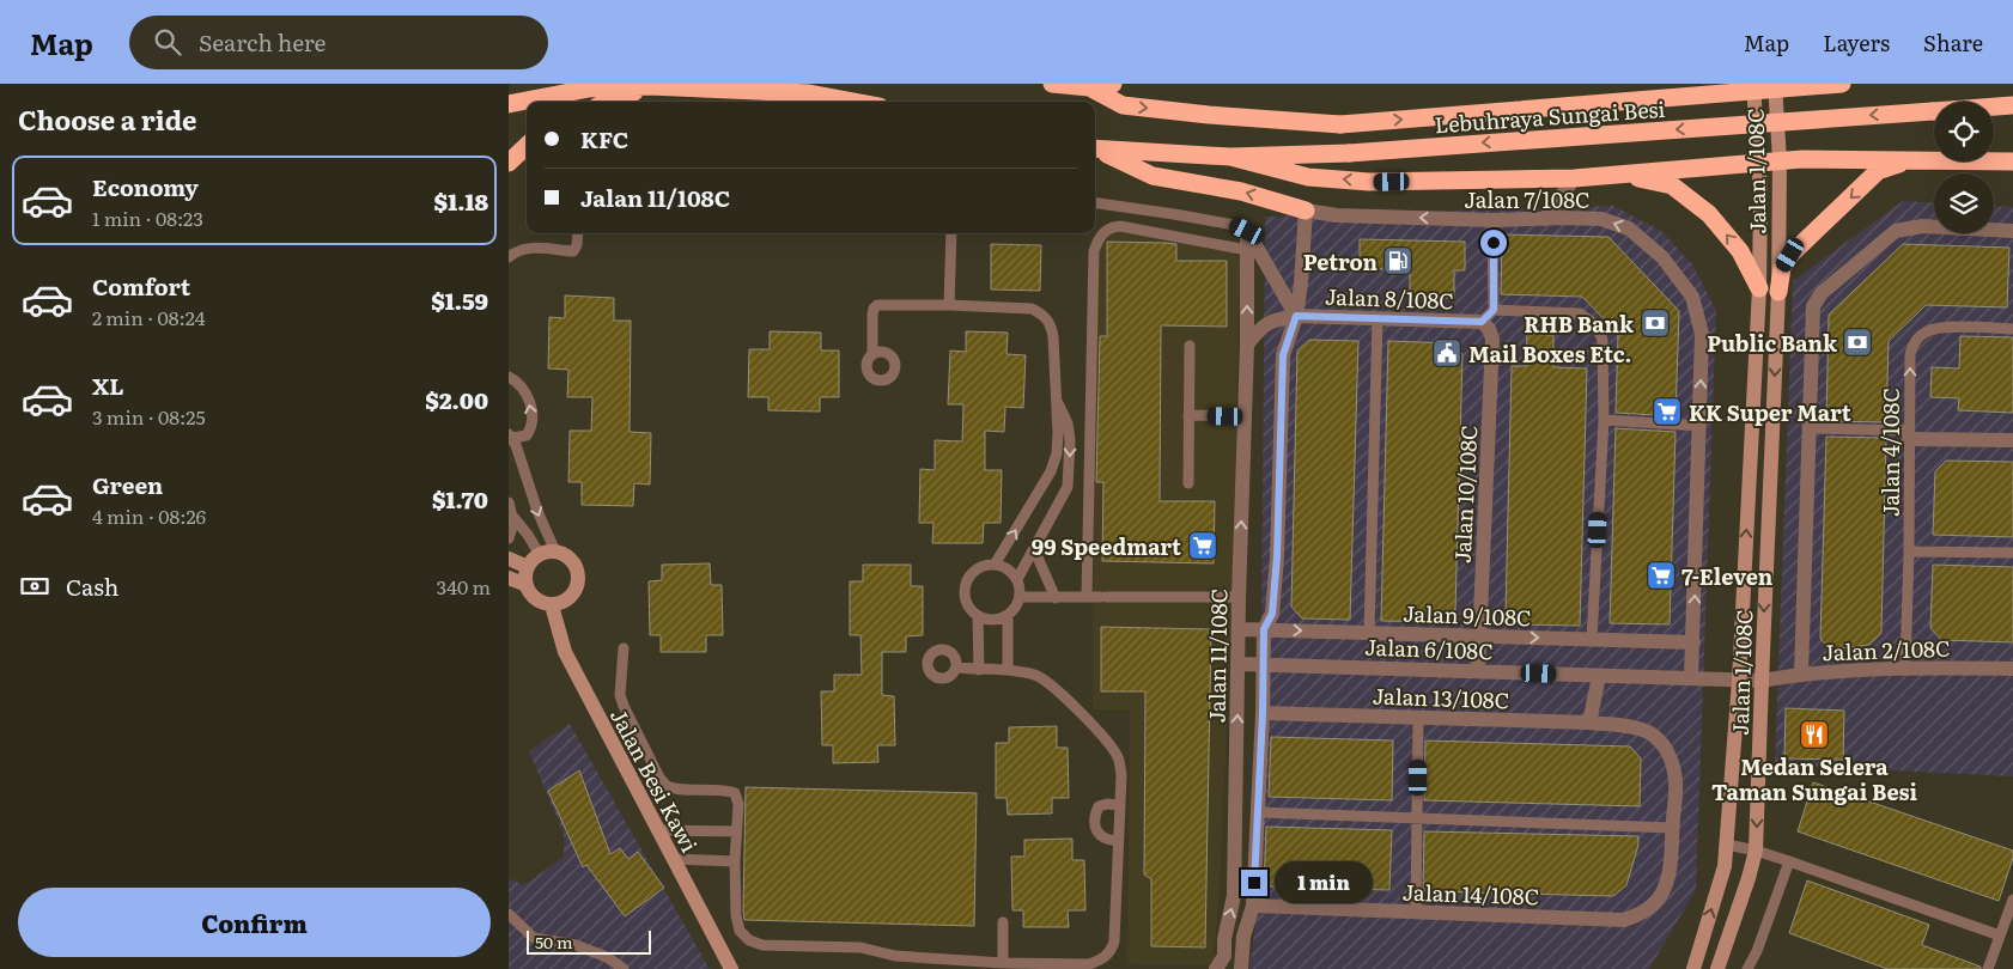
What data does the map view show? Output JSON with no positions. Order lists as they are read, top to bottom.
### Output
{
  "streets": {
    "highway": ["Lebuhraya Sungai Besi"],
    "street": [
      "Jalan 1/108C",
      "Jalan 7/108C",
      "Jalan 8/108C",
      "Jalan 10/108C",
      "Jalan 9/108C",
      "Jalan 6/108C",
      "Jalan 2/108C",
      "Jalan 11/108C",
      "Jalan 13/108C",
      "Jalan Besi Kawi",
      "Jalan 14/108C"
    ],
    "lane": ["Jalan 4/108C"]
  },
  "crossings": [
    ["Jalan 1/108C", "Jalan 6/108C"],
    ["Jalan 1/108C", "Jalan 2/108C"],
    ["Jalan 7/108C", "Jalan 9/108C"],
    ["Jalan 7/108C", "Jalan 6/108C"],
    ["Jalan 8/108C", "Jalan 10/108C"],
    ["Jalan 8/108C", "Jalan 11/108C"],
    ["Jalan 4/108C", "Jalan 2/108C"],
    ["Jalan 10/108C", "Jalan 9/108C"],
    ["Jalan 10/108C", "Jalan 6/108C"],
    ["Jalan 9/108C", "Jalan 11/108C"],
    ["Jalan 6/108C", "Jalan 2/108C"],
    ["Jalan 6/108C", "Jalan 11/108C"],
    ["Jalan 13/108C", "Jalan 14/108C"]
  ],
  "one_way": ["Jalan 9/108C"],
  "places": {
    "fuel station": ["Petron"],
    "bank": ["RHB Bank", "Public Bank"],
    "public building": ["Mail Boxes Etc."],
    "supermarket": ["KK Super Mart", "99 Speedmart", "7-Eleven"],
    "restaurant": ["Medan Selera Taman Sungai Besi"]
  },
  "scale_bar": "50 m",
  "page": {
    "header": "Map",
    "search": "Search here",
    "nav": ["Map", "Layers", "Share"],
    "heading": "Choose a ride",
    "banner": ["KFC", "Jalan 11/108C"],
    "list": [
      {
        "name": "Economy",
        "note": "1 min · 08:23",
        "value": "$1.18"
      },
      {
        "name": "Comfort",
        "note": "2 min · 08:24",
        "value": "$1.59"
      },
      {
        "name": "XL",
        "note": "3 min · 08:25",
        "value": "$2.00"
      },
      {
        "name": "Green",
        "note": "4 min · 08:26",
        "value": "$1.70"
      }
    ],
    "pay": ["Cash", "340 m"],
    "bubble": "1 min",
    "buttons": "Confirm",
    "scale": "50 m"
  }
}
